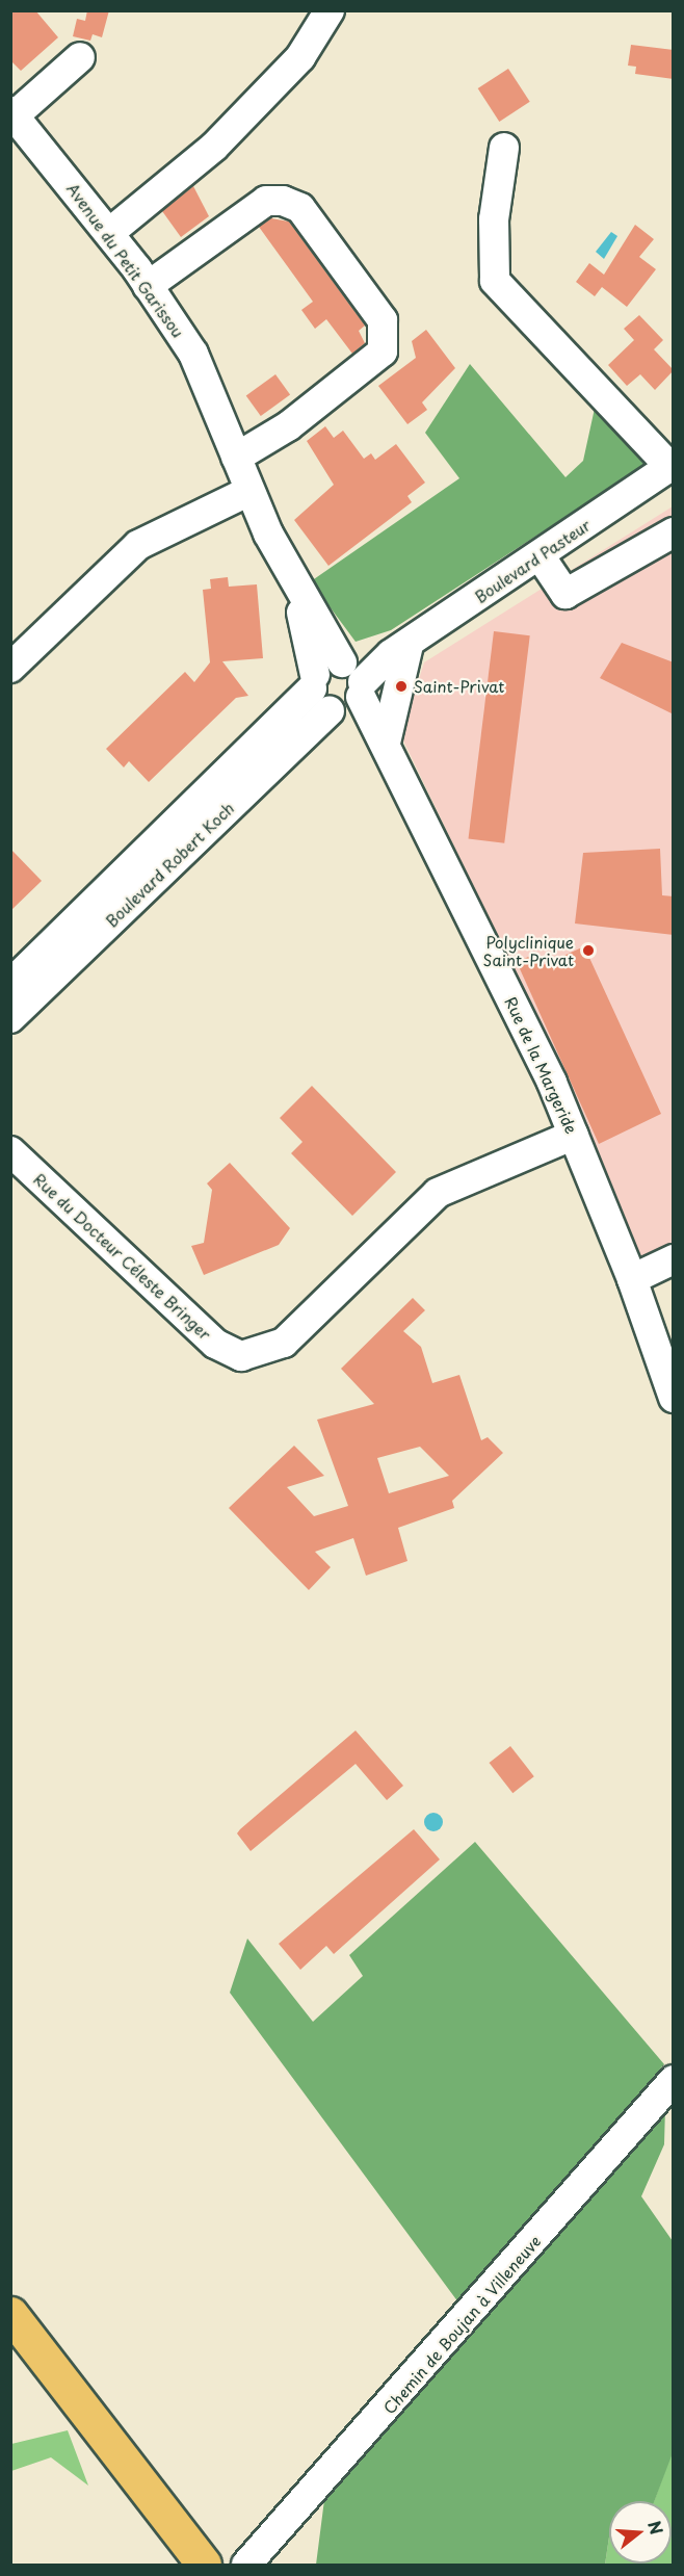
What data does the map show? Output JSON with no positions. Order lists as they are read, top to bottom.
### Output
{
  "streets": {
    "street": [
      "Avenue du Petit Garissou",
      "Boulevard Pasteur",
      "Boulevard Robert Koch",
      "Rue de la Margeride",
      "Rue du Docteur Céleste Bringer",
      "Chemin de Boujan à Villeneuve"
    ]
  },
  "crossings": [
    ["Avenue du Petit Garissou", "Boulevard Pasteur"],
    ["Avenue du Petit Garissou", "Boulevard Robert Koch"],
    ["Avenue du Petit Garissou", "Rue de la Margeride"],
    ["Boulevard Pasteur", "Boulevard Robert Koch"],
    ["Boulevard Pasteur", "Rue de la Margeride"],
    ["Boulevard Robert Koch", "Rue de la Margeride"],
    ["Rue de la Margeride", "Rue du Docteur Céleste Bringer"]
  ],
  "places": ["Saint-Privat", "Polyclinique Saint-Privat"],
  "north": "right"
}
